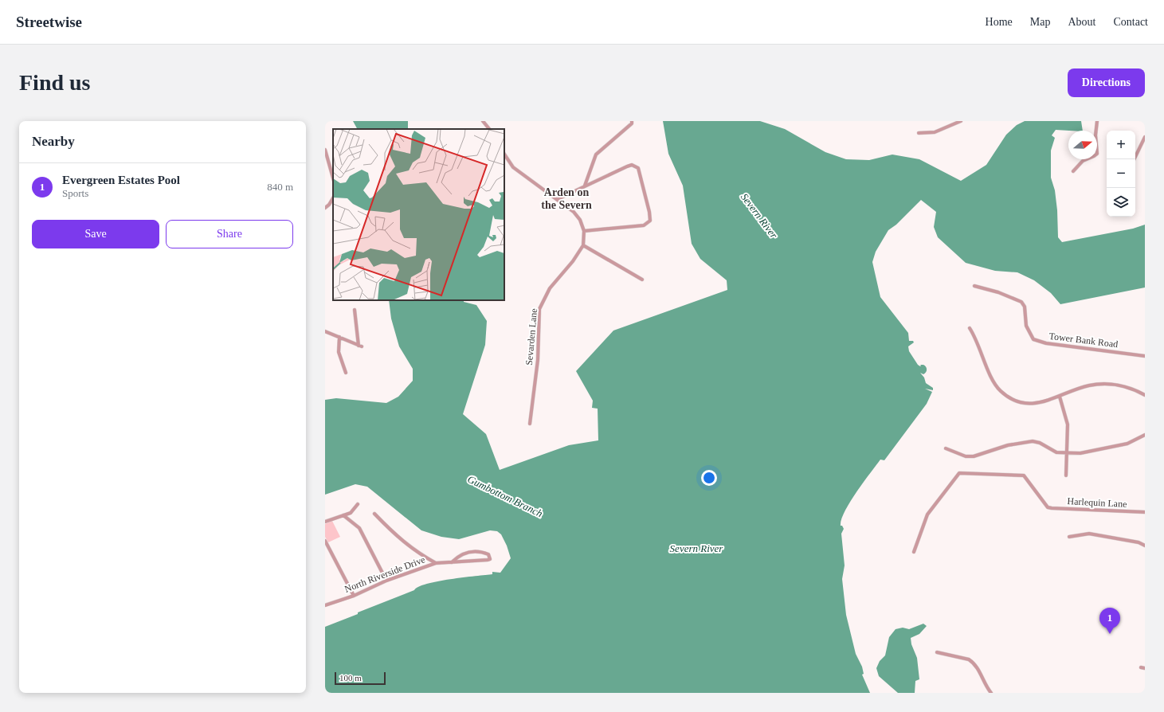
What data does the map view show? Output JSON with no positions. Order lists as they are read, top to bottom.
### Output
{
  "streets": {
    "street": [
      "Sevarden Lane",
      "Tower Bank Road",
      "Harlequin Lane",
      "North Riverside Drive"
    ]
  },
  "districts": ["Arden on the Severn"],
  "water": ["Severn River", "Gumbottom Branch"],
  "scale_bar": "100 m",
  "north": "right",
  "page": {
    "header": "Streetwise",
    "nav": [
      "Home",
      "Map",
      "About",
      "Contact"
    ],
    "buttons": [
      "Directions",
      ["Save", "Share"]
    ],
    "title": "Find us",
    "heading": "Nearby",
    "map_buttons": ["+", "−"],
    "list": [
      {
        "mark": "1",
        "name": "Evergreen Estates Pool",
        "note": "Sports",
        "value": "840 m"
      }
    ],
    "pins": "1",
    "scale": "100 m"
  }
}
